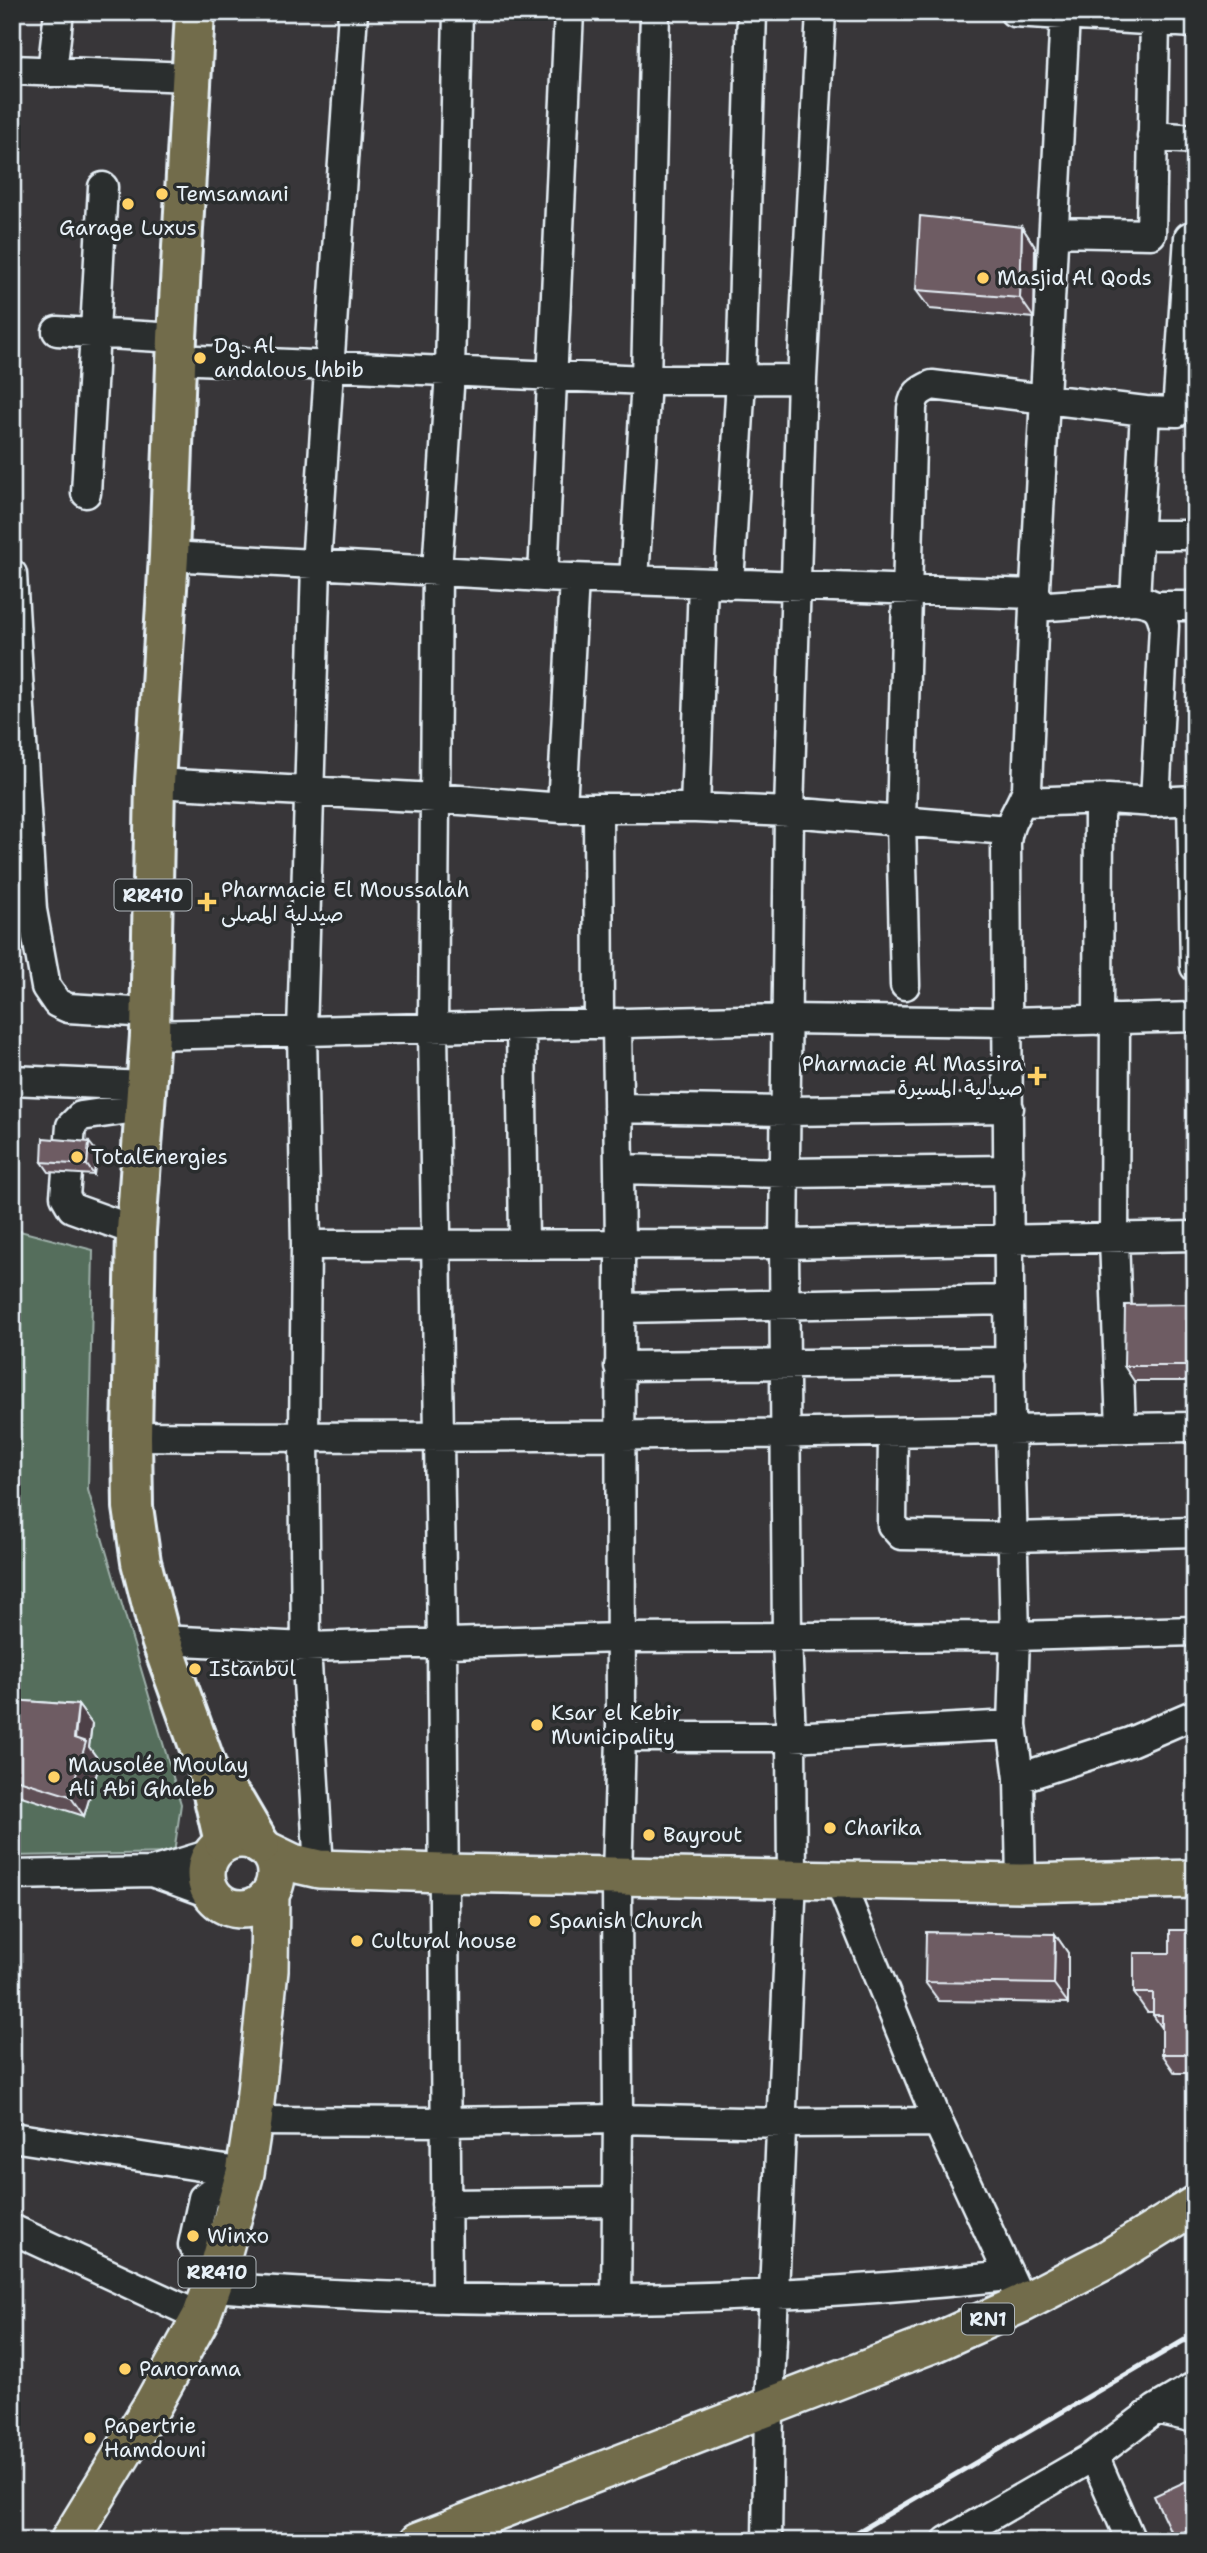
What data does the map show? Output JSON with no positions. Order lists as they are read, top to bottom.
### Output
{
  "streets": {
    "highway": ["RR410"],
    "main road": ["RN1"]
  },
  "places": {
    "other": [
      "Temsamani",
      "Garage Luxus",
      "Masjid Al Qods",
      "Dg. Al andalous lhbib",
      "TotalEnergies",
      "Istanbul",
      "Ksar el Kebir Municipality",
      "Mausolée Moulay Ali Abi Ghaleb",
      "Charika",
      "Bayrout",
      "Spanish Church",
      "Cultural house",
      "Winxo",
      "Panorama",
      "Papertrie Hamdouni"
    ],
    "health": ["Pharmacie El Moussalah صيدلية المصلى", "Pharmacie Al Massira صيدلية المسيرة"]
  }
}
